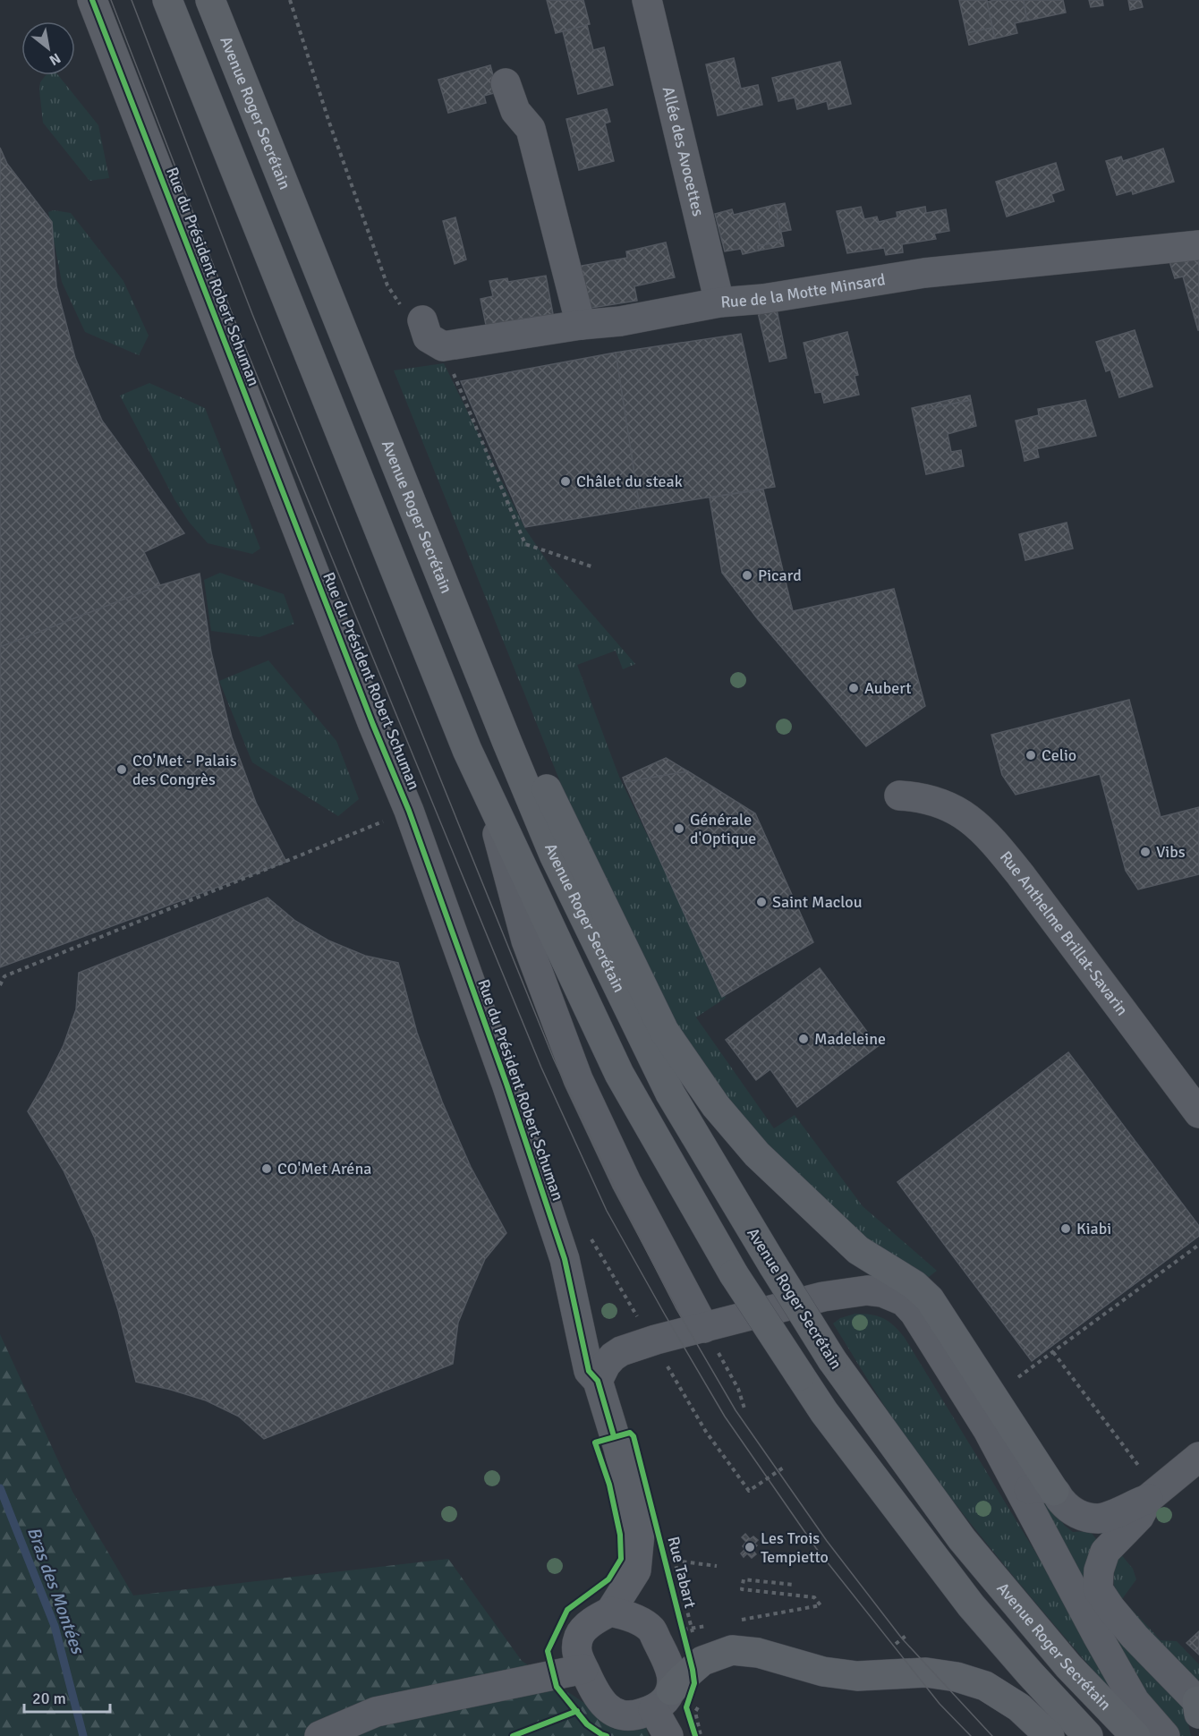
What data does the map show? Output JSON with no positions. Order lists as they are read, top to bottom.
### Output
{
  "streets": {
    "main road": ["Avenue Roger Secrétain"],
    "street": [
      "Allée des Avocettes",
      "Rue du Président Robert Schuman",
      "Rue de la Motte Minsard",
      "Rue Anthelme Brillat-Savarin",
      "Rue Tabart"
    ]
  },
  "crossings": [
    ["Allée des Avocettes", "Rue de la Motte Minsard"],
    ["Rue du Président Robert Schuman", "Rue Tabart"]
  ],
  "water": ["Bras des Montées"],
  "places": [
    "Châlet du steak",
    "Picard",
    "Aubert",
    "Celio",
    "CO'Met - Palais des Congrès",
    "Générale d'Optique",
    "Vibs",
    "Saint Maclou",
    "Madeleine",
    "CO'Met Aréna",
    "Kiabi",
    "Les Trois Tempietto"
  ],
  "scale_bar": "20 m",
  "north": "bottom right"
}
